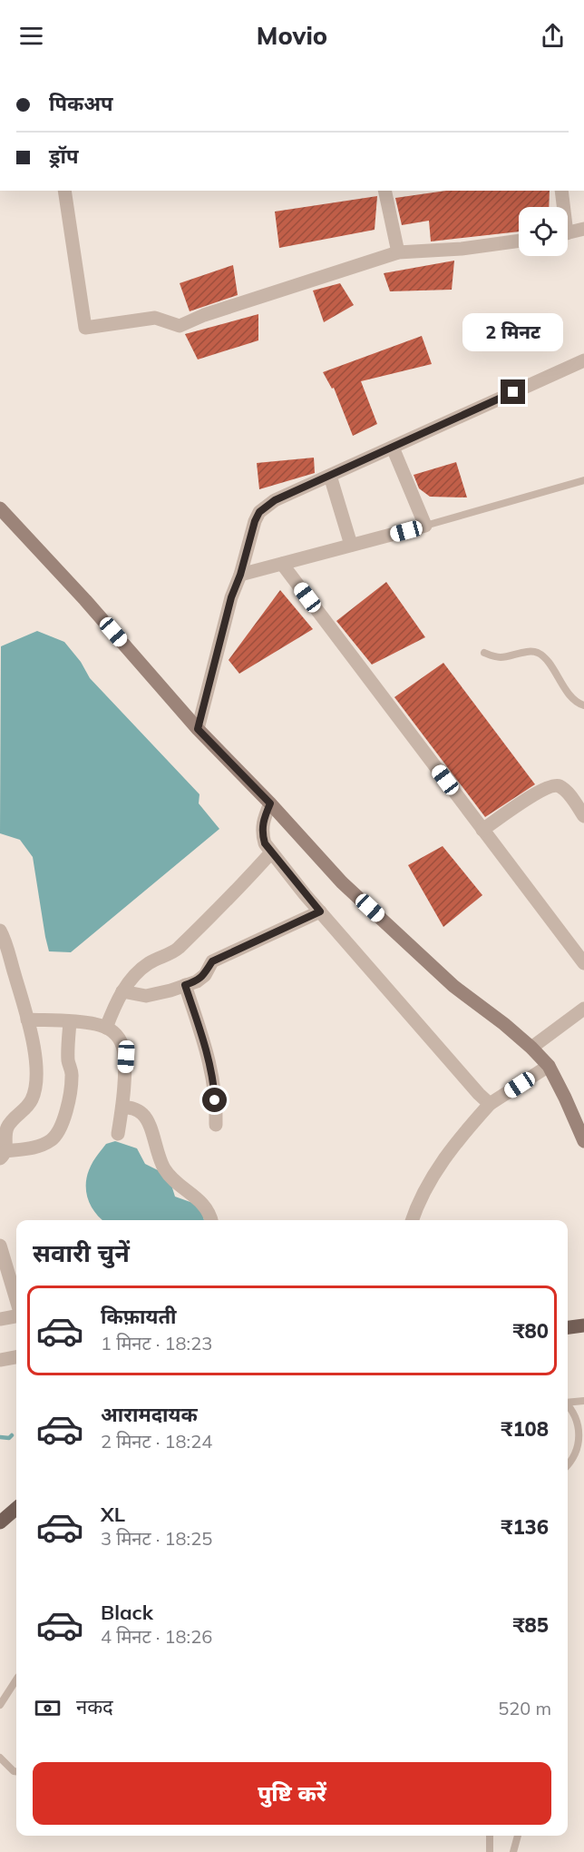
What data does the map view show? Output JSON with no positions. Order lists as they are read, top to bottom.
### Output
{
  "page": {
    "header": "Movio",
    "banner": ["पिकअप", "ड्रॉप"],
    "bubble": "2 मिनट",
    "heading": "सवारी चुनें",
    "list": [
      {
        "name": "किफ़ायती",
        "note": "1 मिनट · 18:23",
        "value": "₹80"
      },
      {
        "name": "आरामदायक",
        "note": "2 मिनट · 18:24",
        "value": "₹108"
      },
      {
        "name": "XL",
        "note": "3 मिनट · 18:25",
        "value": "₹136"
      },
      {
        "name": "Black",
        "note": "4 मिनट · 18:26",
        "value": "₹85"
      }
    ],
    "pay": ["नकद", "520 m"],
    "buttons": "पुष्टि करें"
  }
}
